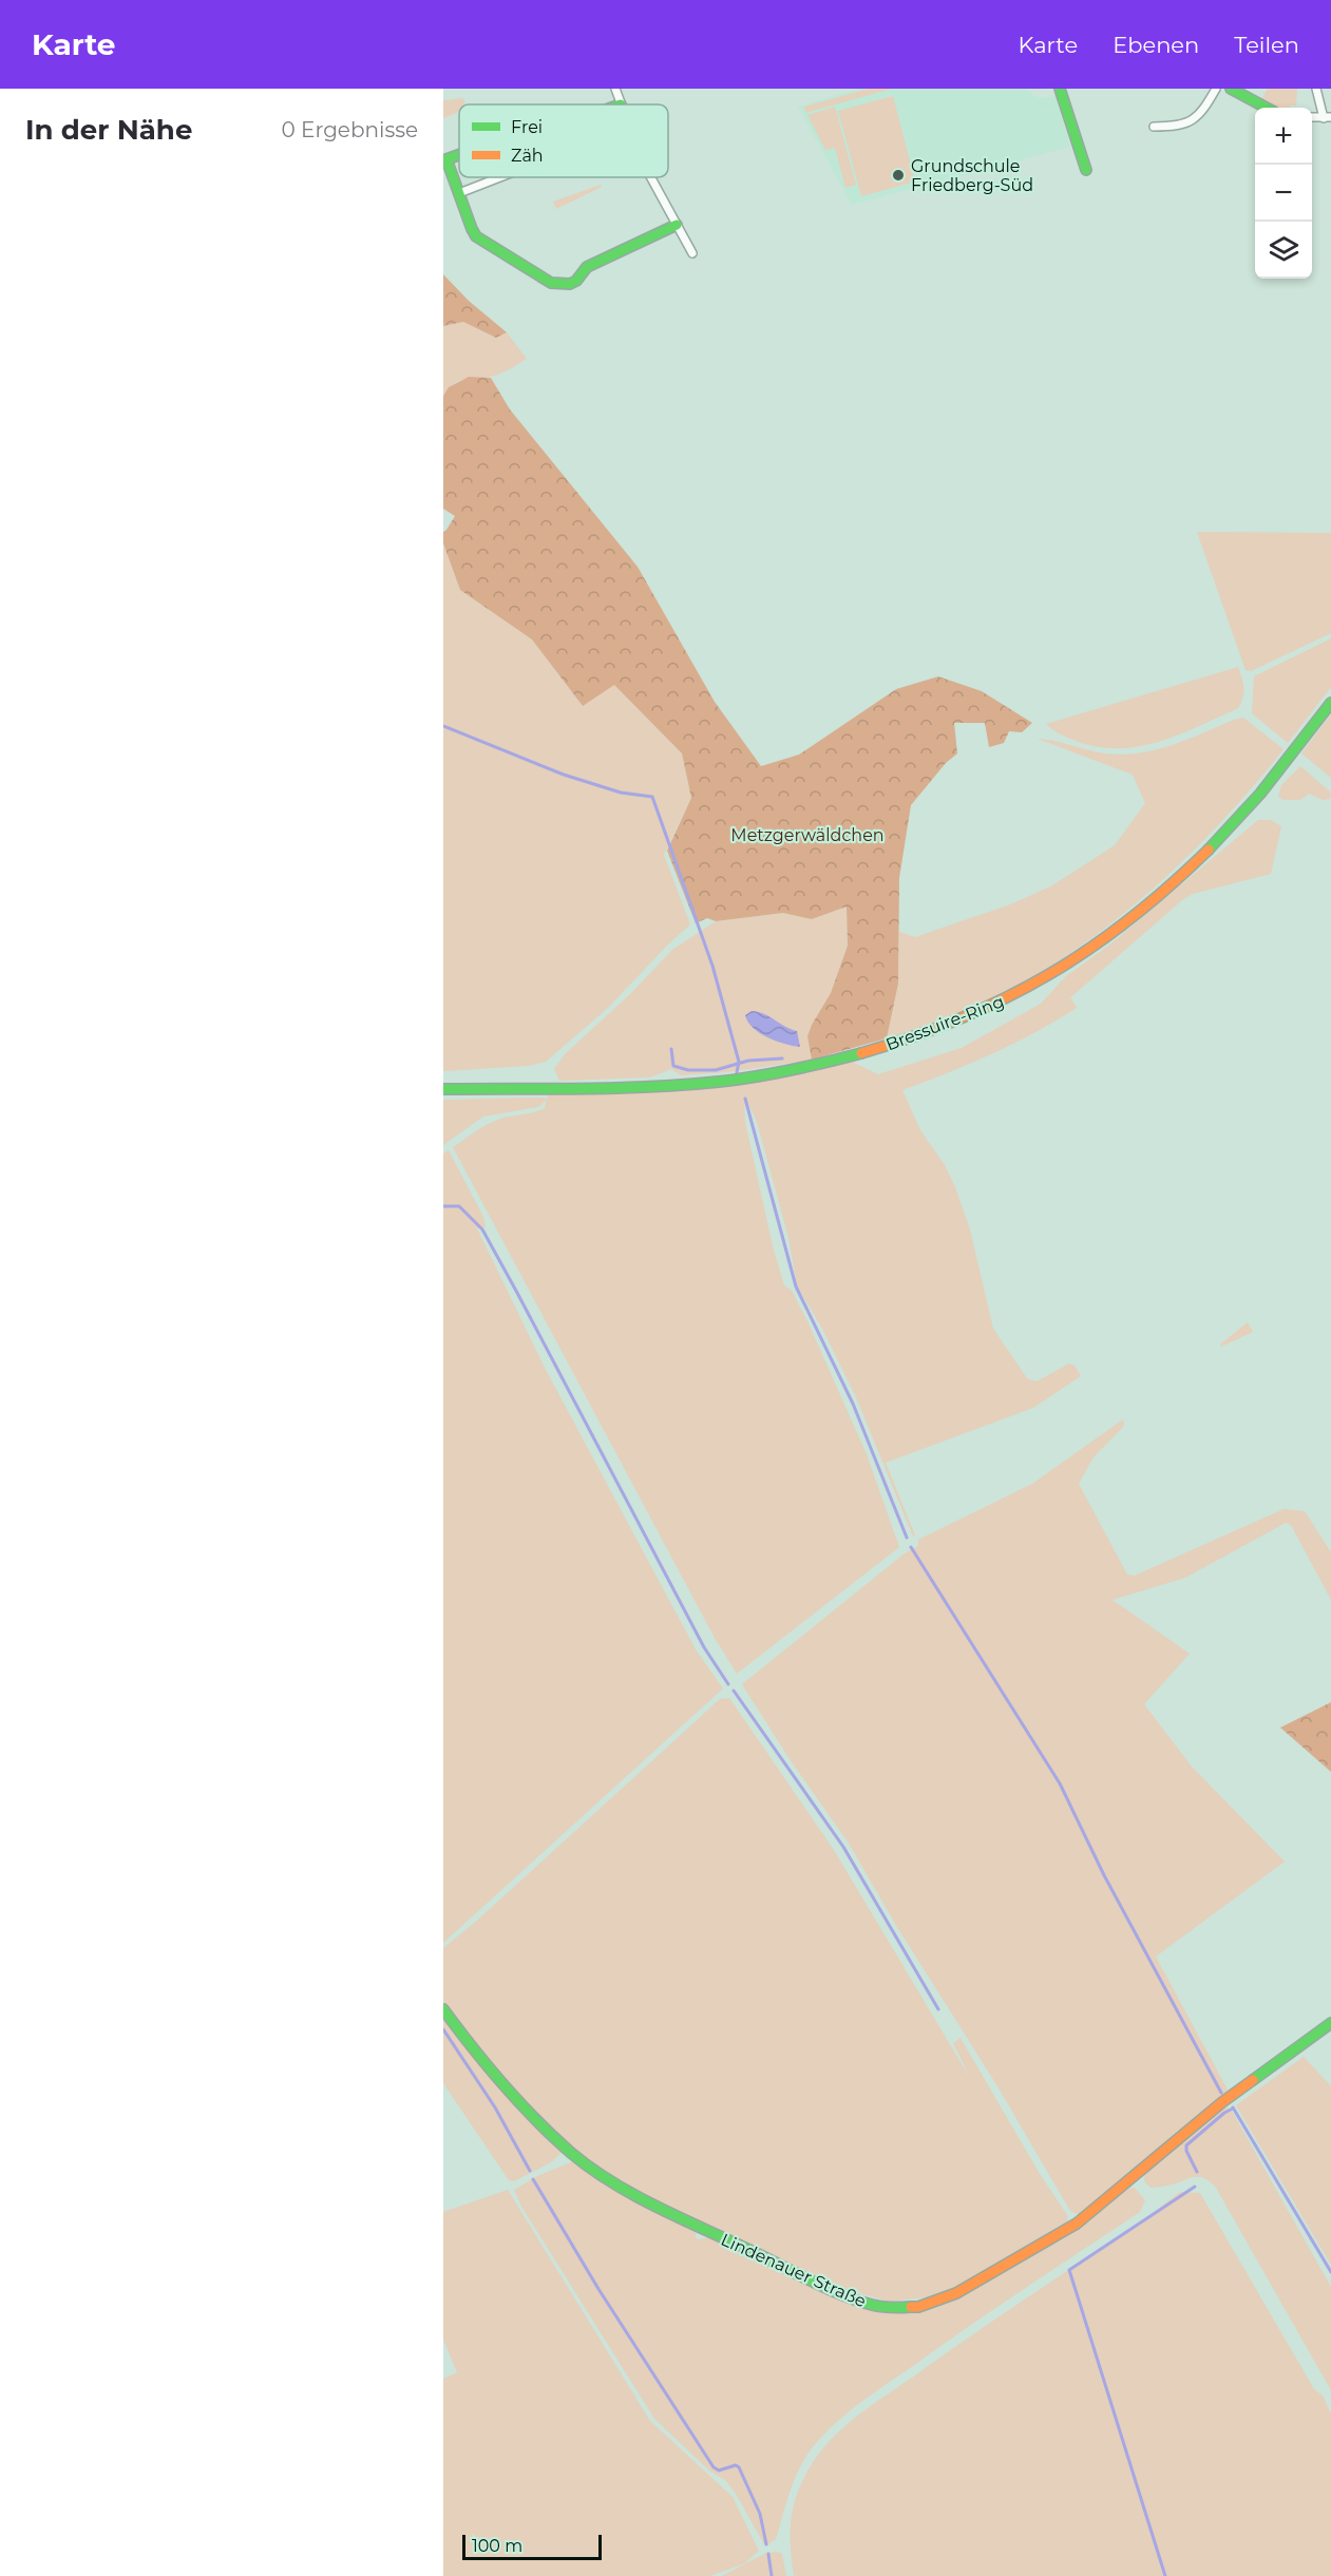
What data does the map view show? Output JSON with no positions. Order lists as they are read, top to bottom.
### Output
{
  "streets": {
    "street": ["Bressuire-Ring", "Lindenauer Straße"]
  },
  "parks": ["Metzgerwäldchen"],
  "places": ["Grundschule Friedberg-Süd"],
  "legend": ["Frei", "Zäh"],
  "scale_bar": "100 m",
  "page": {
    "header": "Karte",
    "nav": ["Karte", "Ebenen", "Teilen"],
    "heading": ["In der Nähe", "0 Ergebnisse"],
    "map_buttons": ["+", "−"],
    "scale": "100 m"
  }
}
